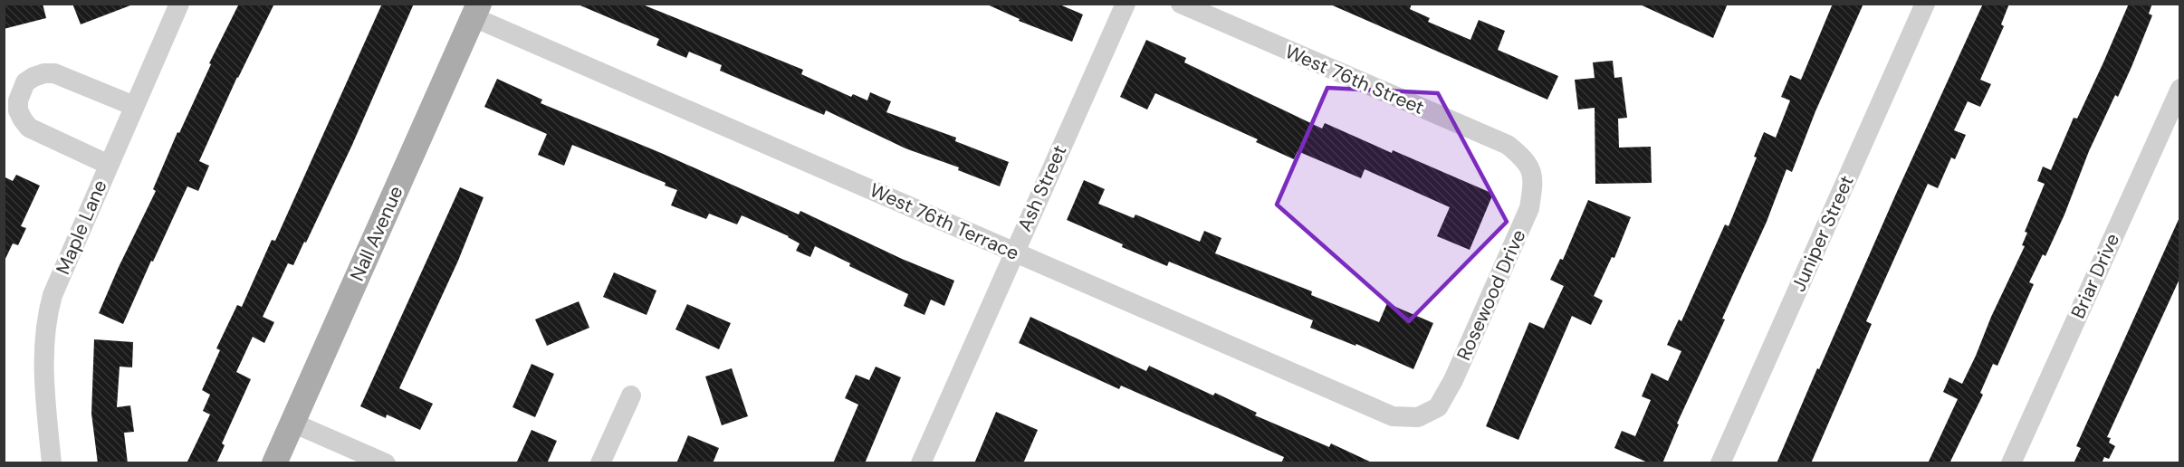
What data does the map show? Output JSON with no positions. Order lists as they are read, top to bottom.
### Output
{
  "streets": {
    "main road": ["Nall Avenue"],
    "street": [
      "West 76th Street",
      "Ash Street",
      "West 76th Terrace",
      "Maple Lane",
      "Juniper Street",
      "Briar Drive",
      "Rosewood Drive"
    ]
  },
  "crossings": [
    ["West 76th Street", "Rosewood Drive"],
    ["Ash Street", "West 76th Terrace"],
    ["West 76th Terrace", "Nall Avenue"],
    ["West 76th Terrace", "Rosewood Drive"]
  ]
}
